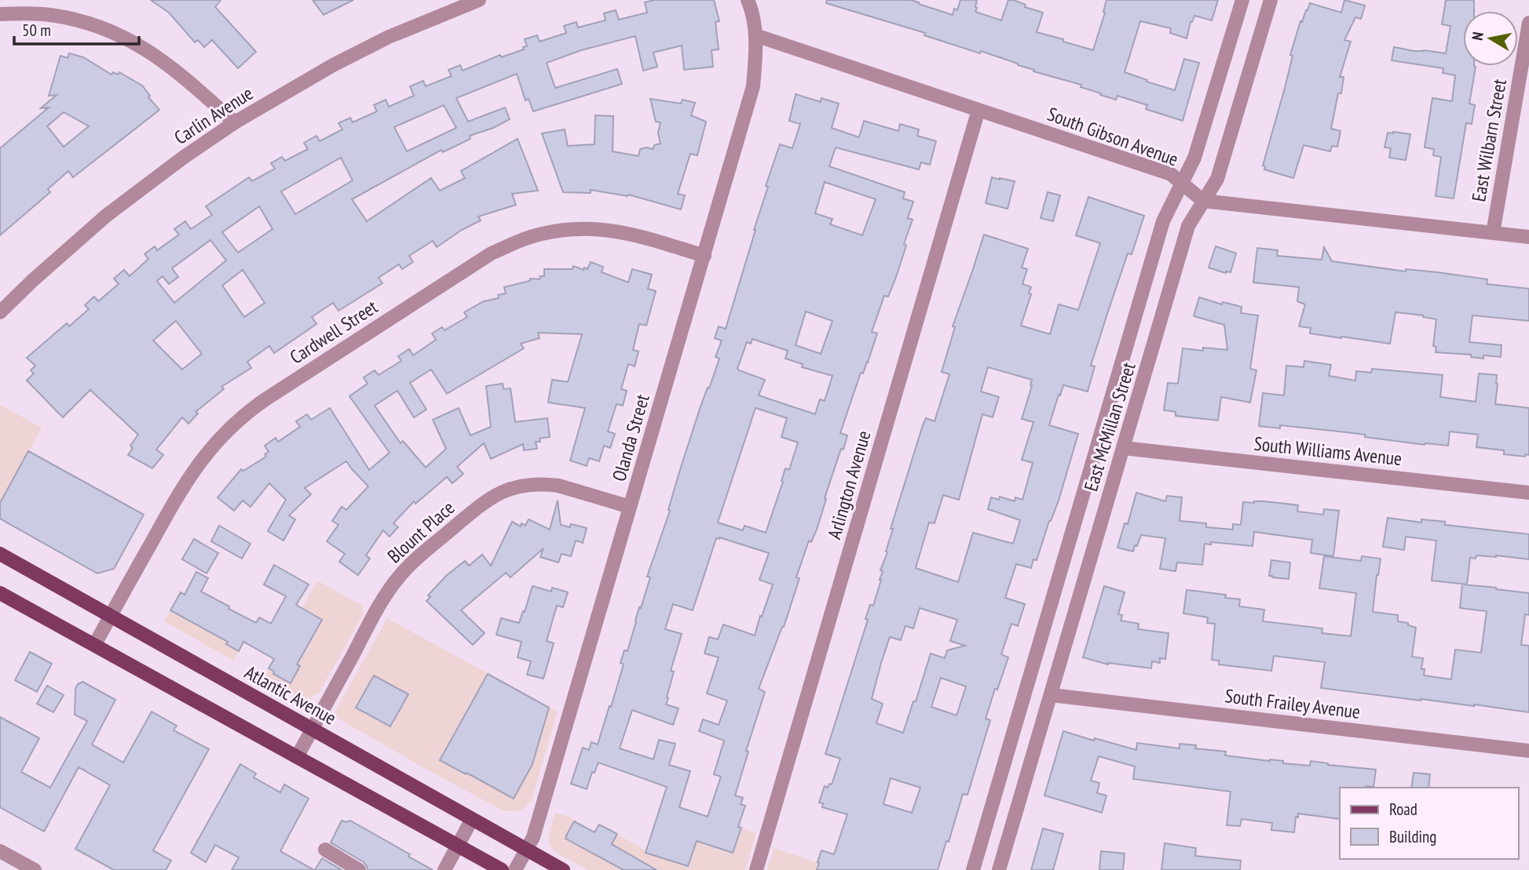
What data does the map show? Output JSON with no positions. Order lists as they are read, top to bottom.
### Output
{
  "streets": {
    "main road": ["Atlantic Avenue"],
    "street": [
      "Carlin Avenue",
      "South Gibson Avenue",
      "East Wilbarn Street",
      "Cardwell Street",
      "East McMillan Street",
      "Olanda Street",
      "South Williams Avenue",
      "Arlington Avenue",
      "Blount Place",
      "South Frailey Avenue"
    ]
  },
  "crossings": [
    ["South Gibson Avenue", "East McMillan Street"],
    ["South Gibson Avenue", "Olanda Street"],
    ["South Gibson Avenue", "Arlington Avenue"],
    ["Cardwell Street", "Olanda Street"],
    ["Cardwell Street", "Atlantic Avenue"],
    ["East McMillan Street", "South Williams Avenue"],
    ["East McMillan Street", "South Frailey Avenue"],
    ["Olanda Street", "Blount Place"],
    ["Olanda Street", "Atlantic Avenue"],
    ["Blount Place", "Atlantic Avenue"]
  ],
  "legend": ["Road", "Building"],
  "scale_bar": "50 m",
  "north": "left"
}
